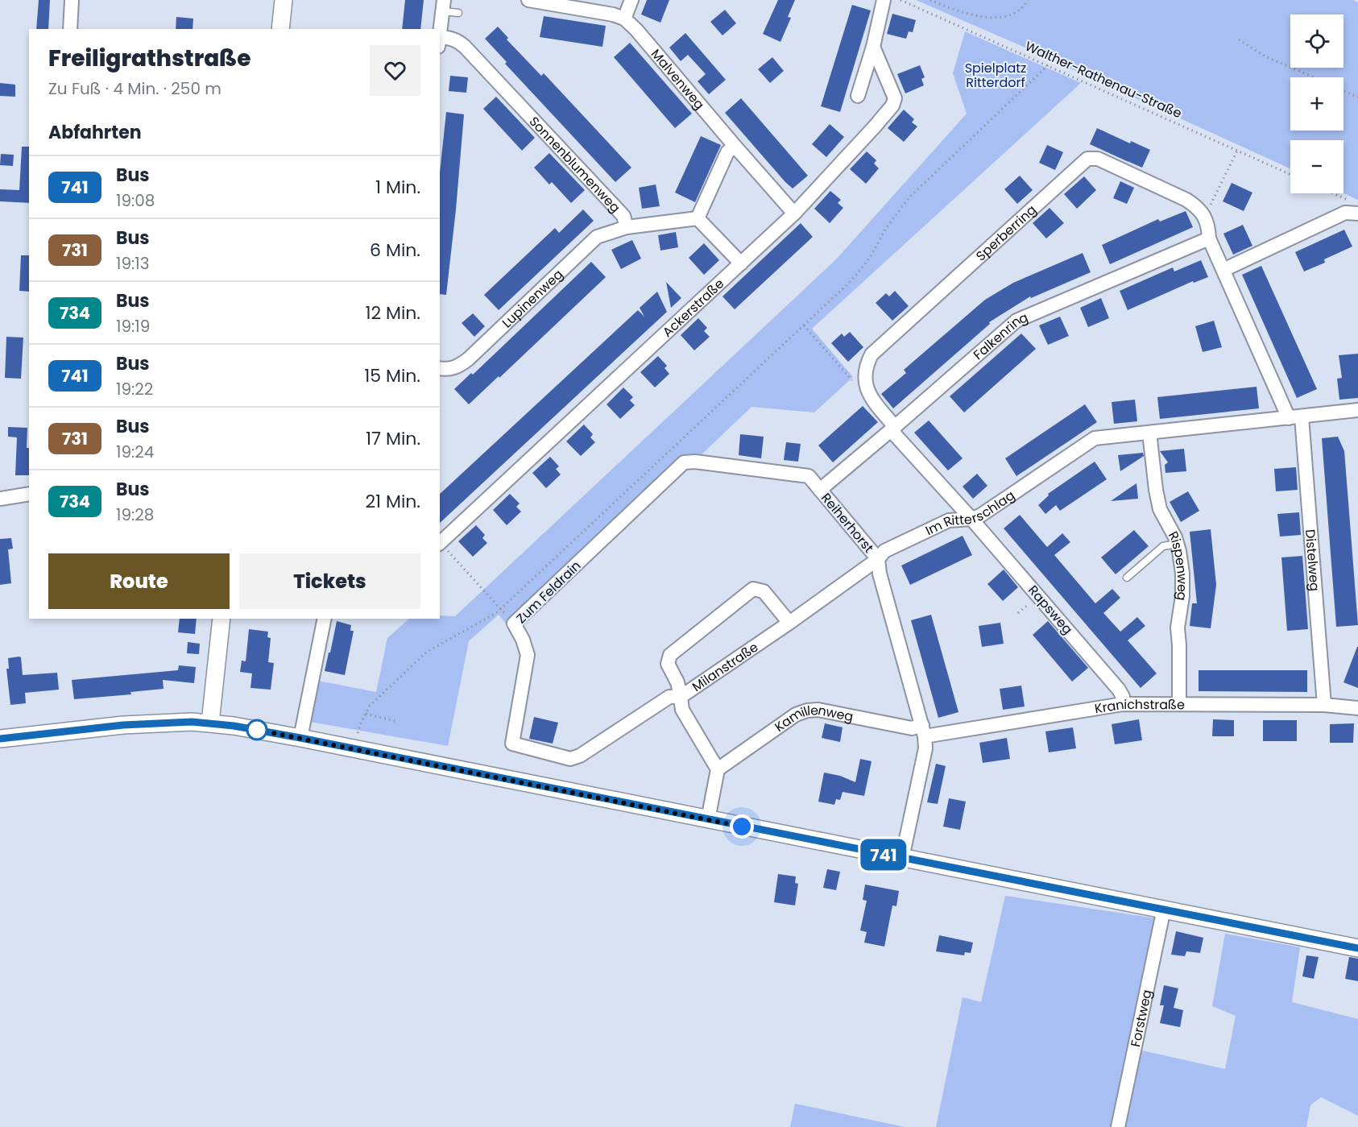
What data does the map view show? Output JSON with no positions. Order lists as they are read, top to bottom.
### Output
{
  "streets": {
    "street": [
      "Malvenweg",
      "Sonnenblumenweg",
      "Sperberring",
      "Lupinenweg",
      "Ackerstraße",
      "Falkenring",
      "Im Ritterschlag",
      "Reiherhorst",
      "Distelweg",
      "Rispenweg",
      "Zum Feldrain",
      "Rapsweg",
      "Milanstraße",
      "Kranichstraße",
      "Kamillenweg",
      "Forstweg"
    ],
    "path": ["Walther-Rathenau-Straße"]
  },
  "crossings": [
    ["Malvenweg", "Ackerstraße"],
    ["Sonnenblumenweg", "Lupinenweg"],
    ["Sperberring", "Falkenring"],
    ["Sperberring", "Reiherhorst"],
    ["Falkenring", "Reiherhorst"],
    ["Im Ritterschlag", "Reiherhorst"],
    ["Im Ritterschlag", "Distelweg"],
    ["Im Ritterschlag", "Rispenweg"],
    ["Im Ritterschlag", "Rapsweg"],
    ["Im Ritterschlag", "Milanstraße"],
    ["Reiherhorst", "Zum Feldrain"],
    ["Reiherhorst", "Milanstraße"],
    ["Distelweg", "Kranichstraße"],
    ["Rispenweg", "Kranichstraße"],
    ["Zum Feldrain", "Milanstraße"],
    ["Rapsweg", "Kranichstraße"],
    ["Milanstraße", "Kamillenweg"],
    ["Kranichstraße", "Kamillenweg"]
  ],
  "parks": ["Spielplatz Ritterdorf"],
  "lines": ["bus line 741"],
  "page": {
    "on_map": "741",
    "map_buttons": ["+", "−"],
    "heading": [
      ["Freiligrathstraße", "Zu Fuß · 4 Min. · 250 m"],
      "Abfahrten"
    ],
    "list": [
      {
        "mark": "741",
        "name": "Bus",
        "note": "19:08",
        "value": "1 Min."
      },
      {
        "mark": "731",
        "name": "Bus",
        "note": "19:13",
        "value": "6 Min."
      },
      {
        "mark": "734",
        "name": "Bus",
        "note": "19:19",
        "value": "12 Min."
      },
      {
        "mark": "741",
        "name": "Bus",
        "note": "19:22",
        "value": "15 Min."
      },
      {
        "mark": "731",
        "name": "Bus",
        "note": "19:24",
        "value": "17 Min."
      },
      {
        "mark": "734",
        "name": "Bus",
        "note": "19:28",
        "value": "21 Min."
      }
    ],
    "buttons": ["Route", "Tickets"]
  }
}
